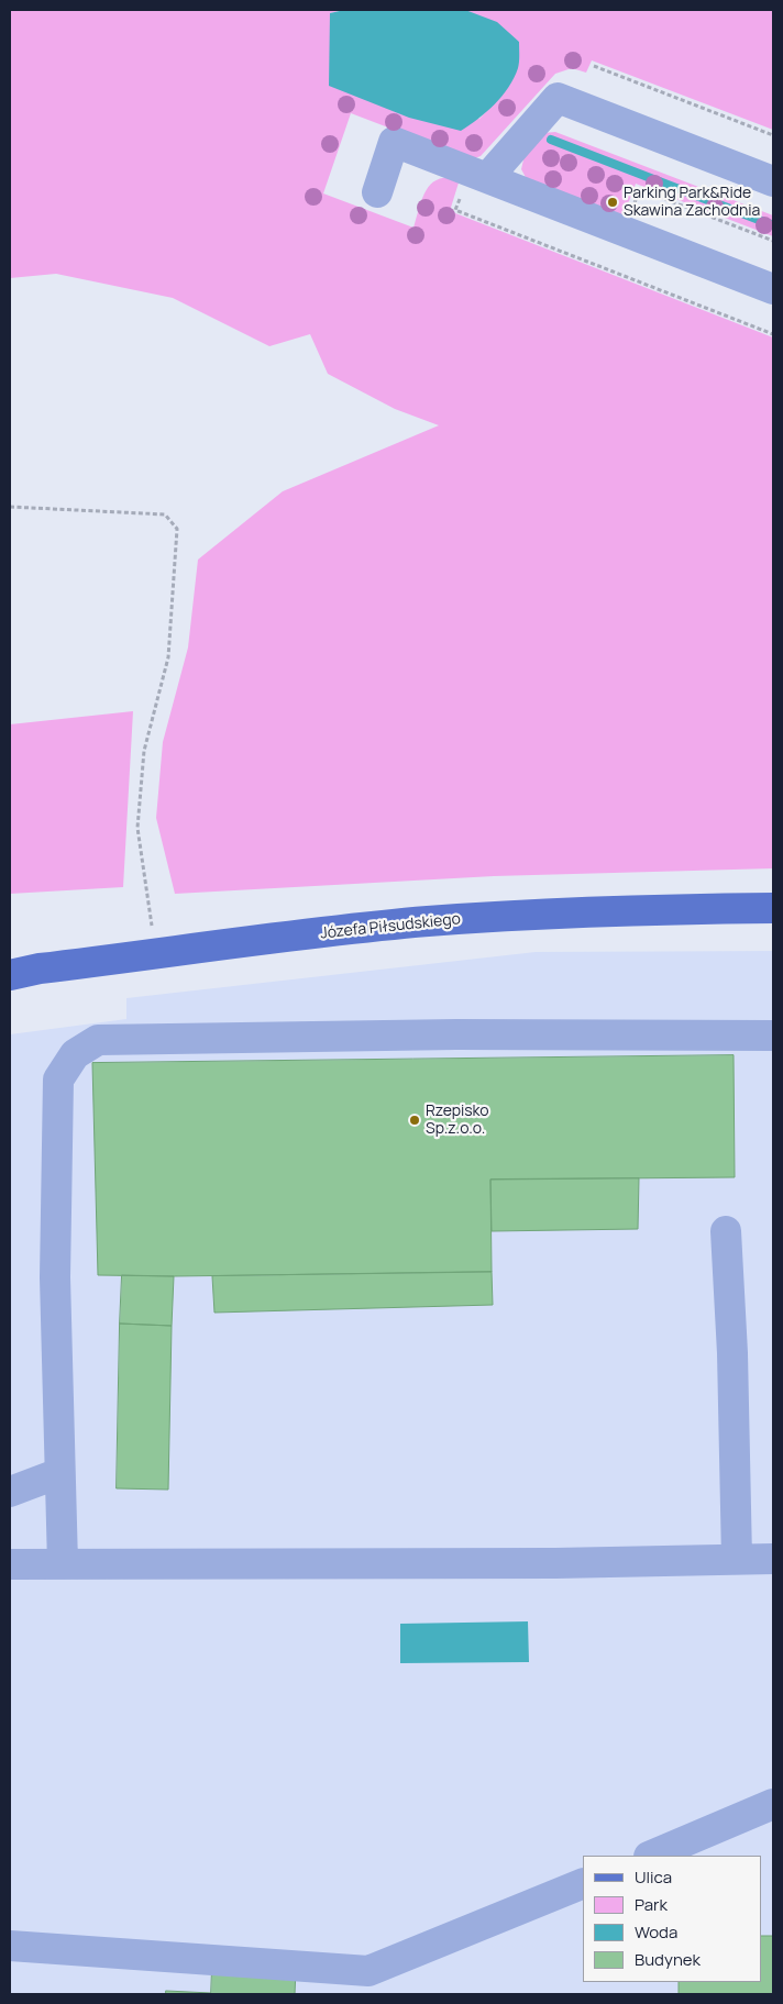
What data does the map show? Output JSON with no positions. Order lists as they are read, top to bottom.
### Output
{
  "streets": {
    "main road": ["Józefa Piłsudskiego"]
  },
  "places": ["Parking Park&Ride Skawina Zachodnia", "Rzepisko Sp.z.o.o."],
  "legend": [
    "Ulica",
    "Park",
    "Woda",
    "Budynek"
  ]
}
